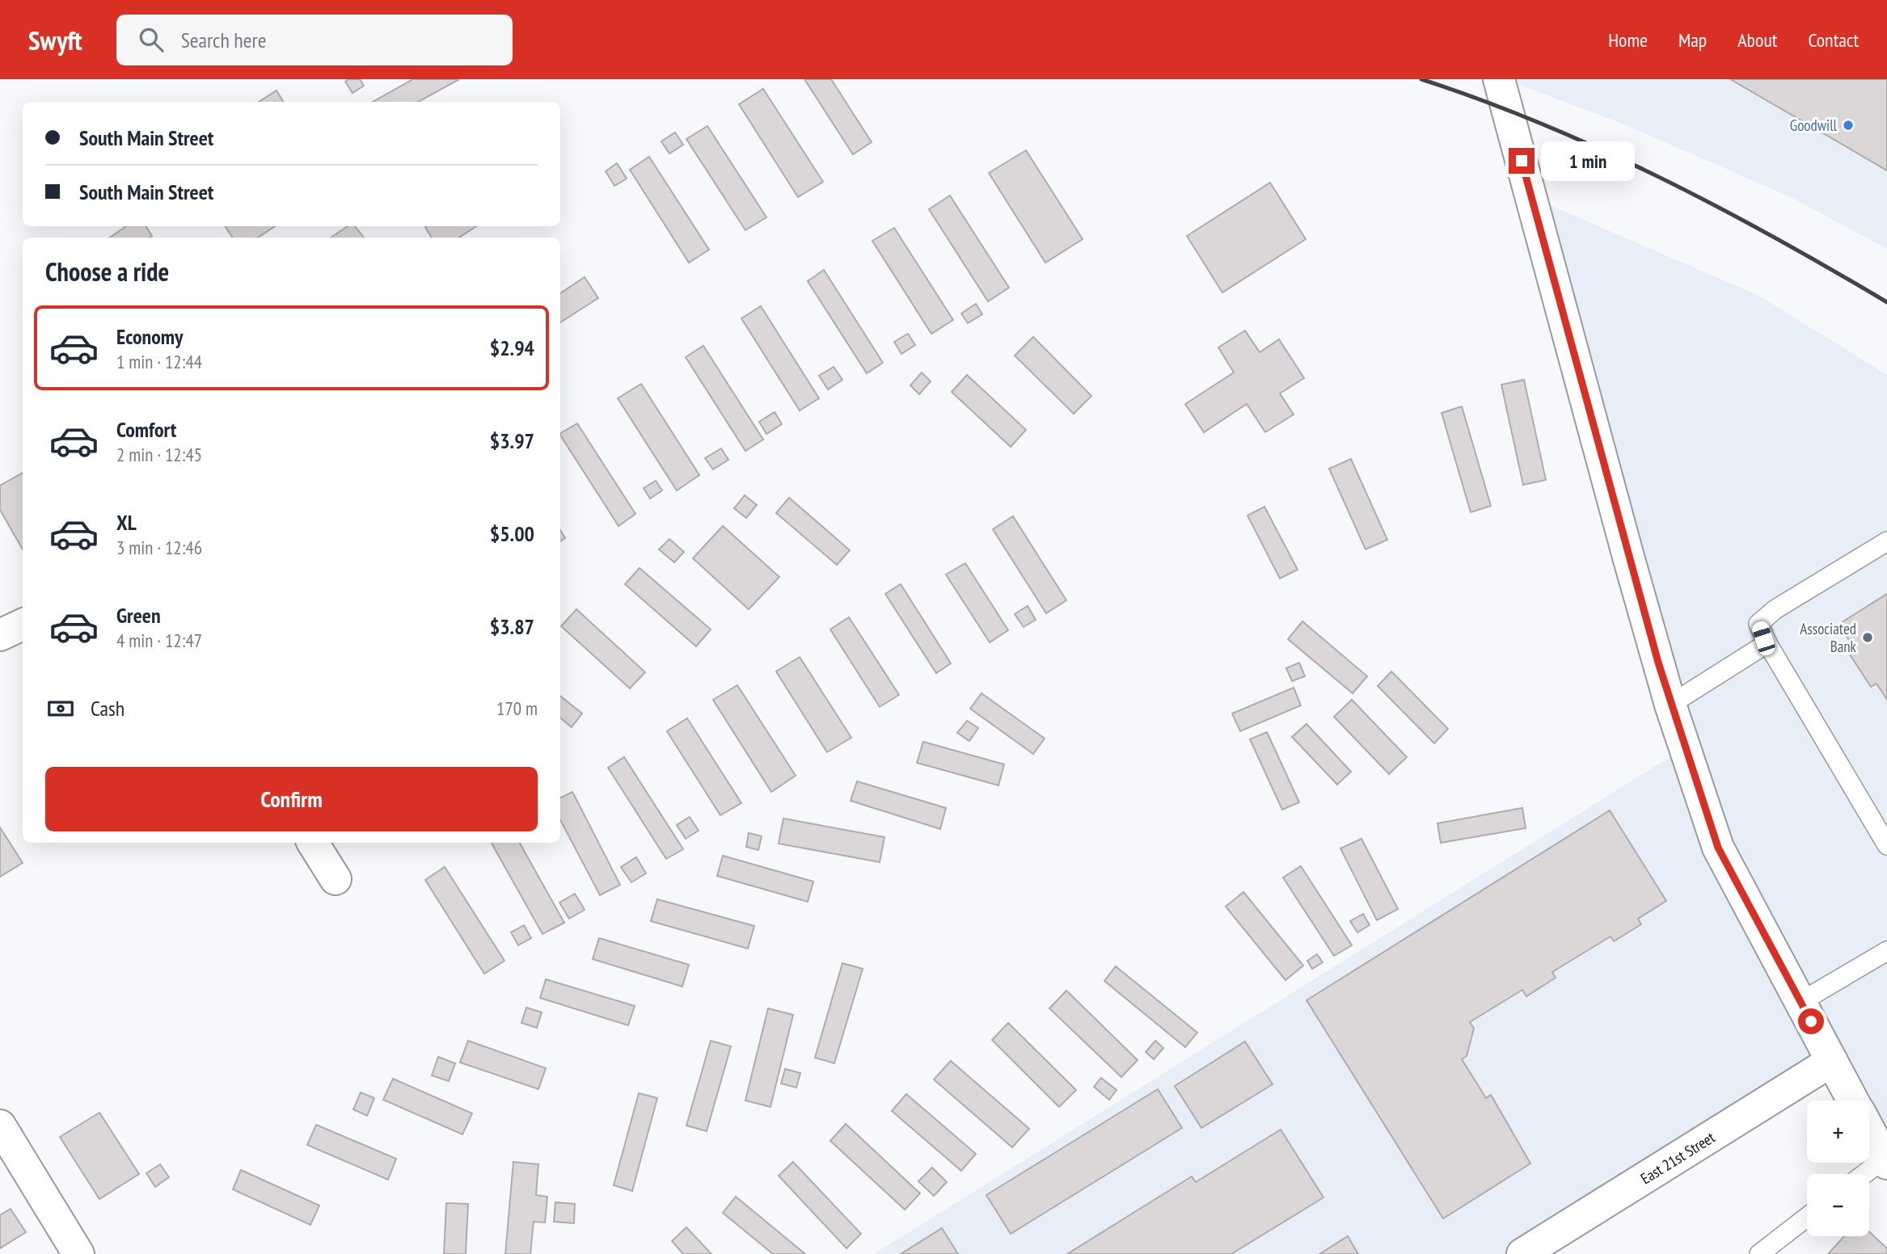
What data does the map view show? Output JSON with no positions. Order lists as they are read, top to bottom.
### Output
{
  "streets": {
    "main road": ["East 21st Street"]
  },
  "places": ["Goodwill", "Associated Bank"],
  "page": {
    "header": "Swyft",
    "search": "Search here",
    "nav": [
      "Home",
      "Map",
      "About",
      "Contact"
    ],
    "banner": ["South Main Street", "South Main Street"],
    "bubble": "1 min",
    "heading": "Choose a ride",
    "list": [
      {
        "name": "Economy",
        "note": "1 min · 12:44",
        "value": "$2.94"
      },
      {
        "name": "Comfort",
        "note": "2 min · 12:45",
        "value": "$3.97"
      },
      {
        "name": "XL",
        "note": "3 min · 12:46",
        "value": "$5.00"
      },
      {
        "name": "Green",
        "note": "4 min · 12:47",
        "value": "$3.87"
      }
    ],
    "pay": ["Cash", "170 m"],
    "buttons": "Confirm",
    "map_buttons": ["+", "−"]
  }
}
